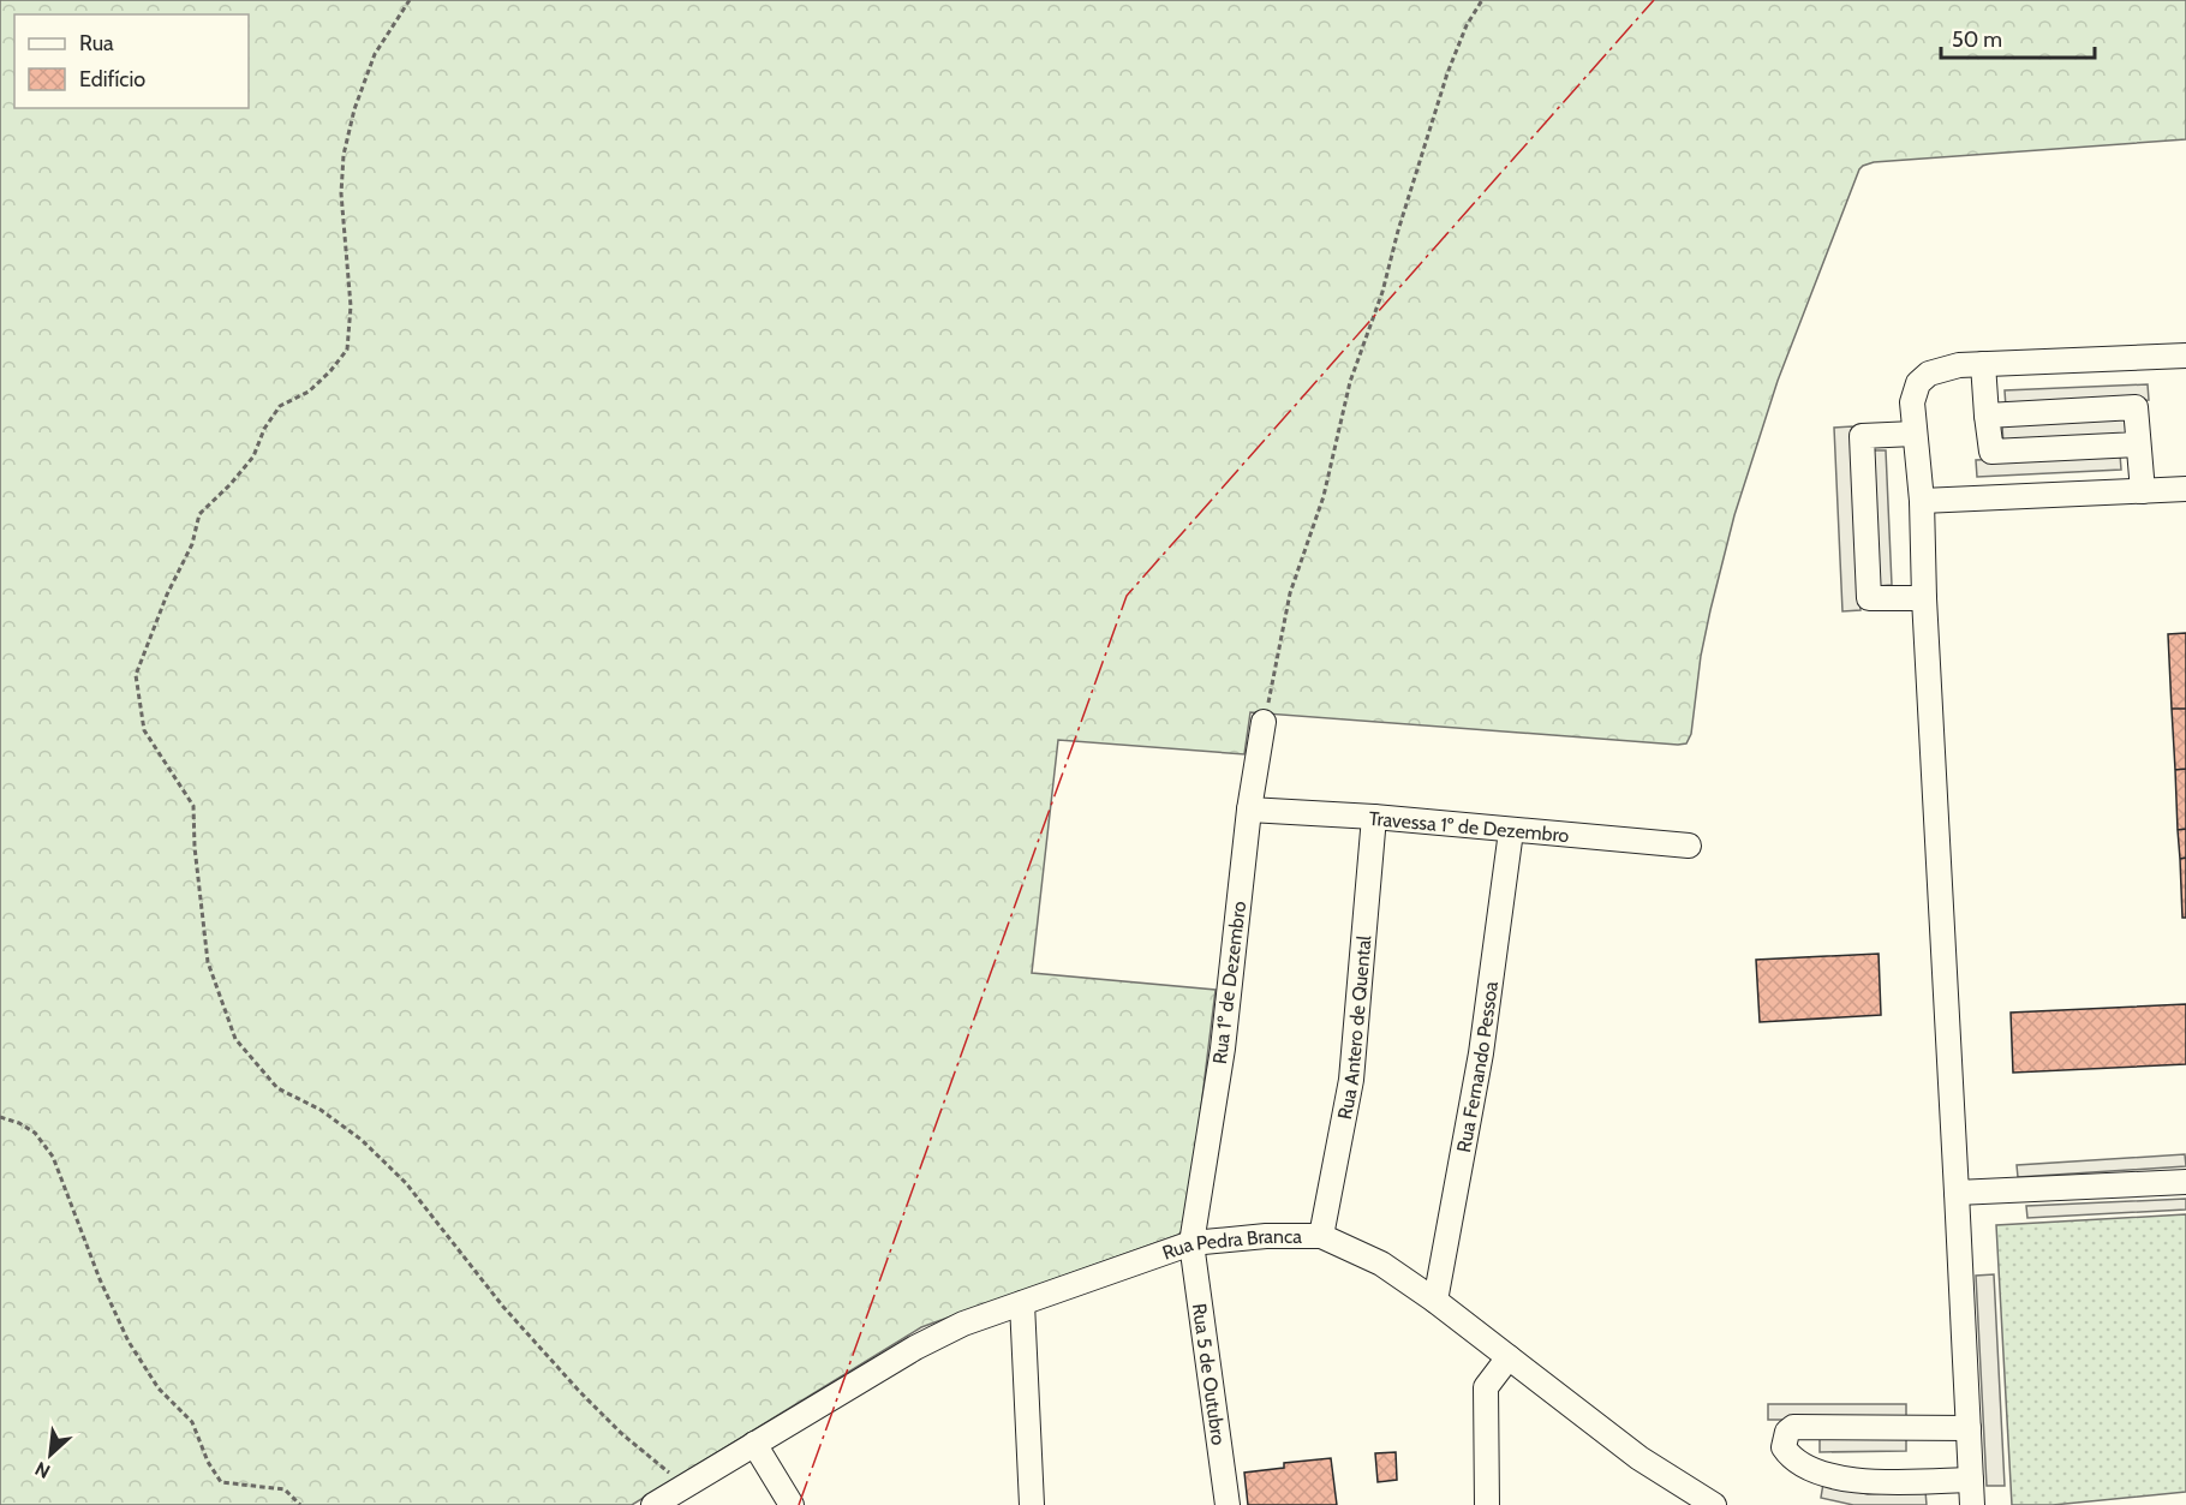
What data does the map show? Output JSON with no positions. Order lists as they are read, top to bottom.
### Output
{
  "streets": {
    "street": [
      "Travessa 1º de Dezembro",
      "Rua 1º de Dezembro",
      "Rua Antero de Quental",
      "Rua Fernando Pessoa",
      "Rua Pedra Branca",
      "Rua 5 de Outubro"
    ]
  },
  "crossings": [
    ["Travessa 1º de Dezembro", "Rua 1º de Dezembro"],
    ["Travessa 1º de Dezembro", "Rua Antero de Quental"],
    ["Travessa 1º de Dezembro", "Rua Fernando Pessoa"],
    ["Rua 1º de Dezembro", "Rua Pedra Branca"],
    ["Rua 1º de Dezembro", "Rua 5 de Outubro"],
    ["Rua Antero de Quental", "Rua Pedra Branca"],
    ["Rua Fernando Pessoa", "Rua Pedra Branca"],
    ["Rua Pedra Branca", "Rua 5 de Outubro"]
  ],
  "legend": ["Rua", "Edifício"],
  "scale_bar": "50 m",
  "north": "bottom left"
}
